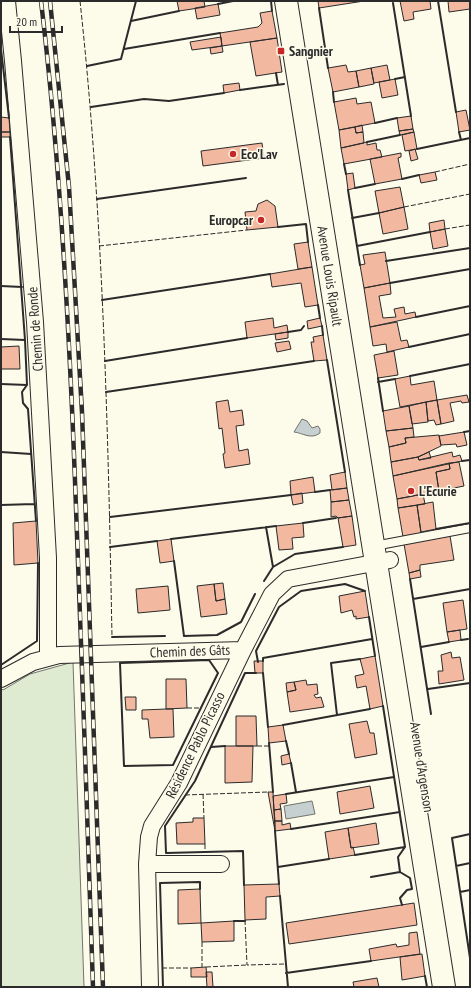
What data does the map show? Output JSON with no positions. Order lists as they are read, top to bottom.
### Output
{
  "streets": {
    "main road": ["Avenue Louis Ripault", "Avenue d'Argenson"],
    "street": ["Chemin de Ronde", "Chemin des Gâts", "Résidence Pablo Picasso"]
  },
  "crossings": [
    ["Avenue Louis Ripault", "Chemin des Gâts"],
    ["Avenue Louis Ripault", "Avenue d'Argenson"],
    ["Chemin de Ronde", "Chemin des Gâts"],
    ["Chemin des Gâts", "Résidence Pablo Picasso"],
    ["Chemin des Gâts", "Avenue d'Argenson"]
  ],
  "places": {
    "transit": ["Sangnier"],
    "other": ["Eco'Lav", "Europcar", "L'Ecurie"]
  },
  "scale_bar": "20 m"
}
